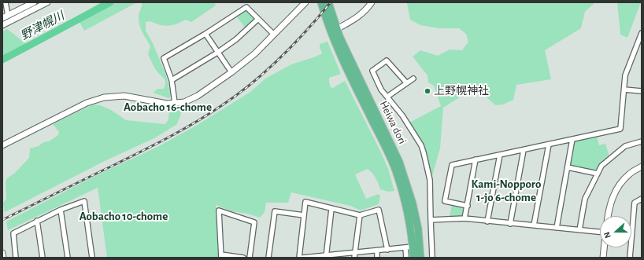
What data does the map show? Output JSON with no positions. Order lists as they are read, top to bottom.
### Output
{
  "streets": {
    "highway": ["Heiwa dori"]
  },
  "districts": ["Aobacho 16-chome", "Kami-Nopporo 1-jo 6-chome", "Aobacho 10-chome"],
  "water": ["野津幌川"],
  "places": ["上野幌神社"],
  "north": "left"
}
